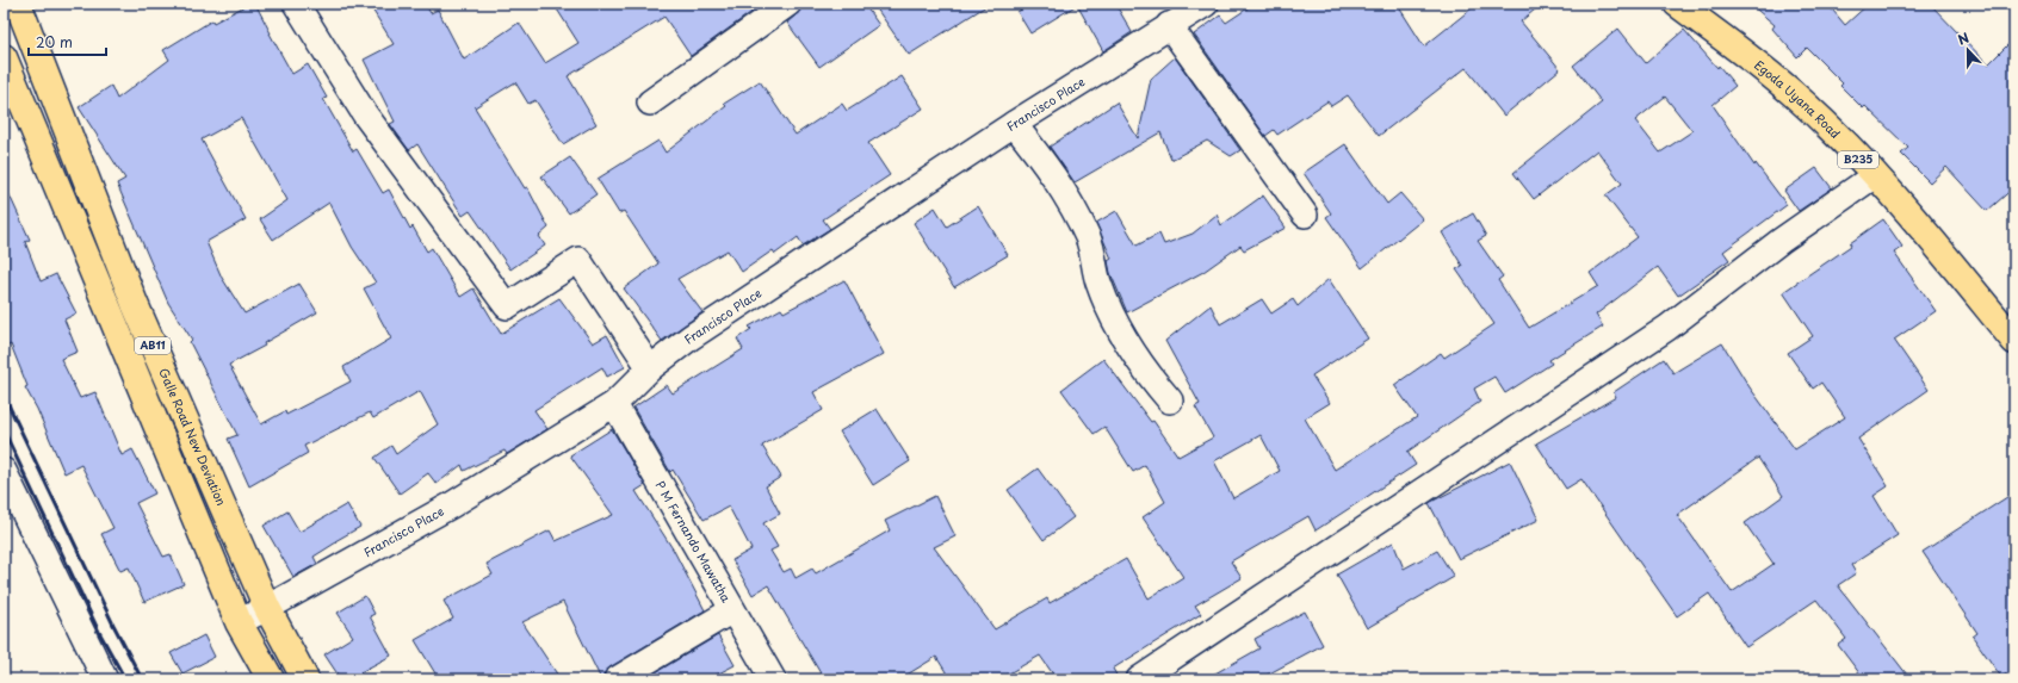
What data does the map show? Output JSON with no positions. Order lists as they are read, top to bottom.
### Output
{
  "streets": {
    "main road": [
      "Egoda Uyana Road",
      "B235",
      "AB11",
      "Galle Road New Deviation"
    ],
    "street": ["Francisco Place", "P M Fernando Mawatha"]
  },
  "crossings": [
    ["Francisco Place", "AB11"],
    ["Francisco Place", "Galle Road New Deviation"],
    ["Francisco Place", "P M Fernando Mawatha"]
  ],
  "scale_bar": "20 m",
  "north": "top"
}
